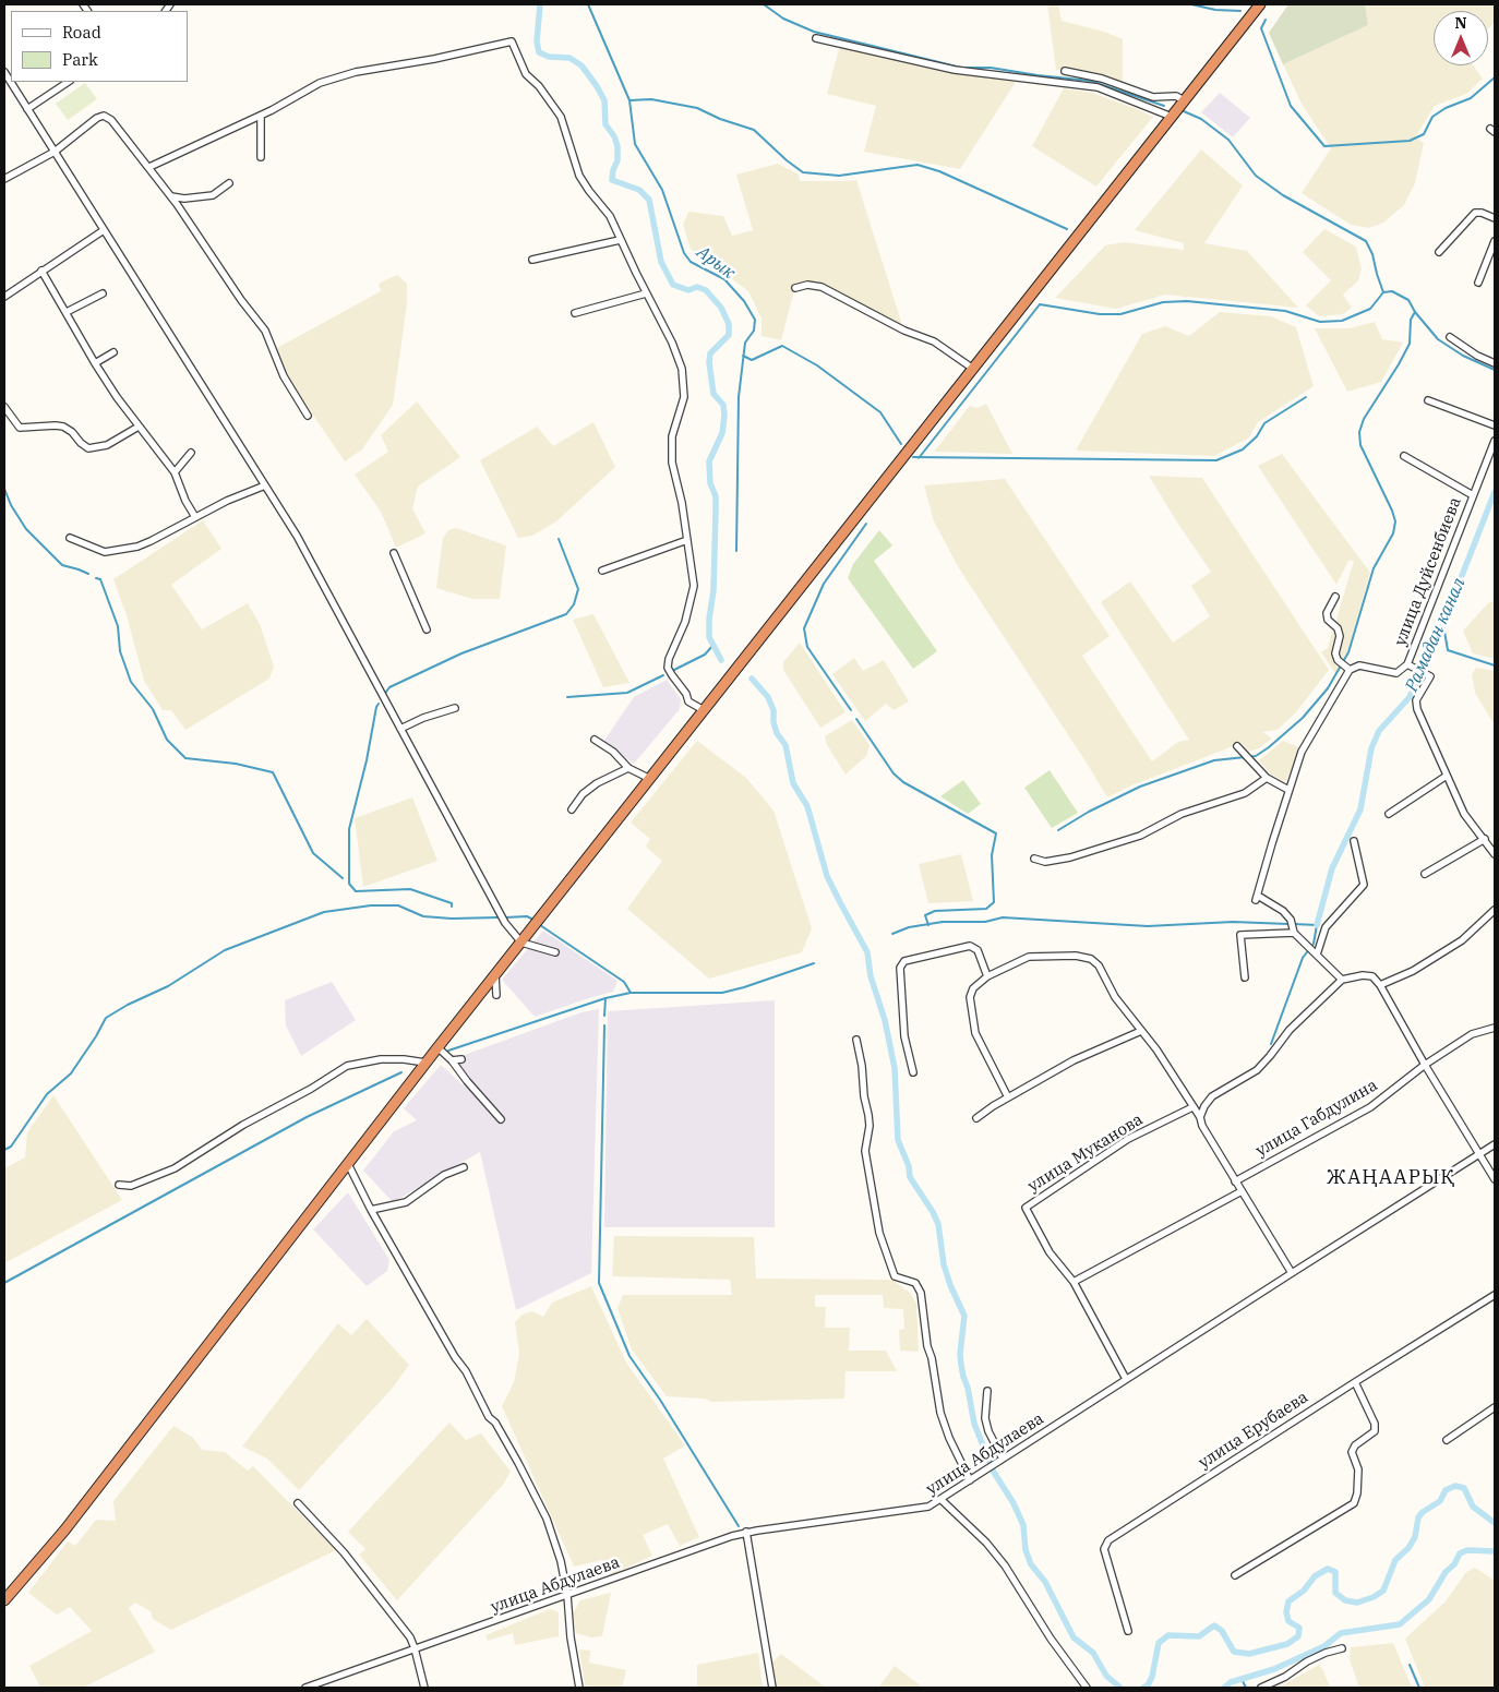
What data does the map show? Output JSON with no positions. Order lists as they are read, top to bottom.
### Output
{
  "streets": {
    "street": [
      "улица Дуйсенбиева",
      "улица Габдулина",
      "улица Муканова",
      "улица Ерубаева",
      "улица Абдулаева"
    ]
  },
  "crossings": [
    ["улица Муканова", "улица Абдулаева"]
  ],
  "districts": ["ЖАҢААРЫҚ"],
  "water": ["Арык", "Рамадан канал"],
  "legend": ["Road", "Park"],
  "north": "top"
}
